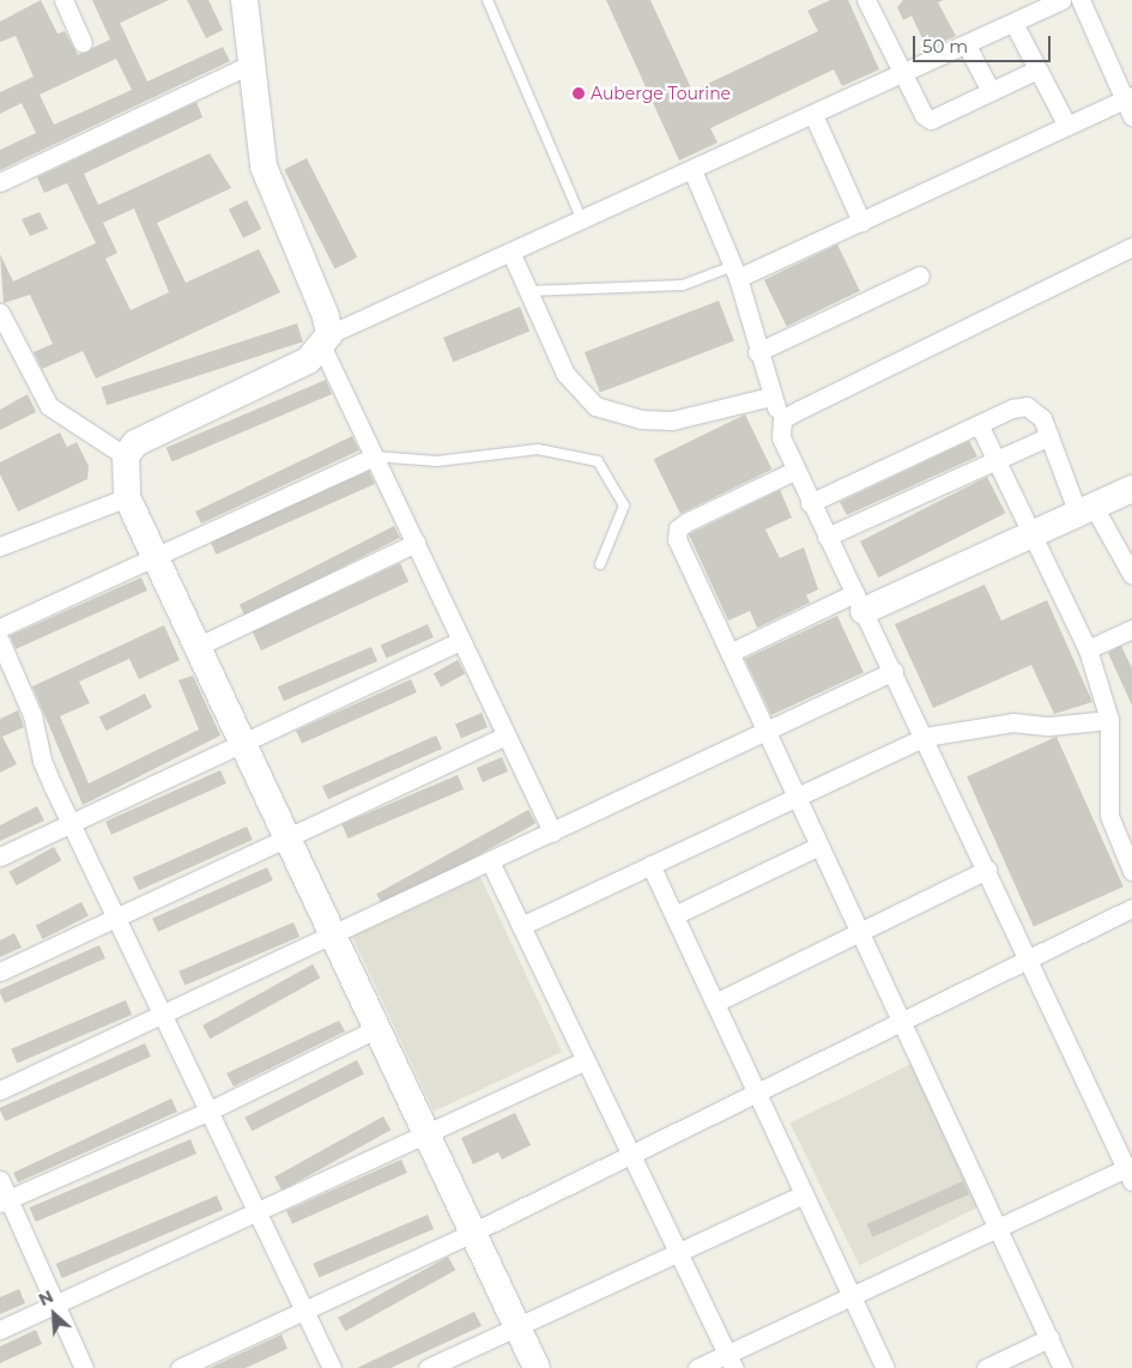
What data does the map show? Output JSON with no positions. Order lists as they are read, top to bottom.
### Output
{
  "places": ["Auberge Tourine"],
  "scale_bar": "50 m",
  "north": "top left"
}
